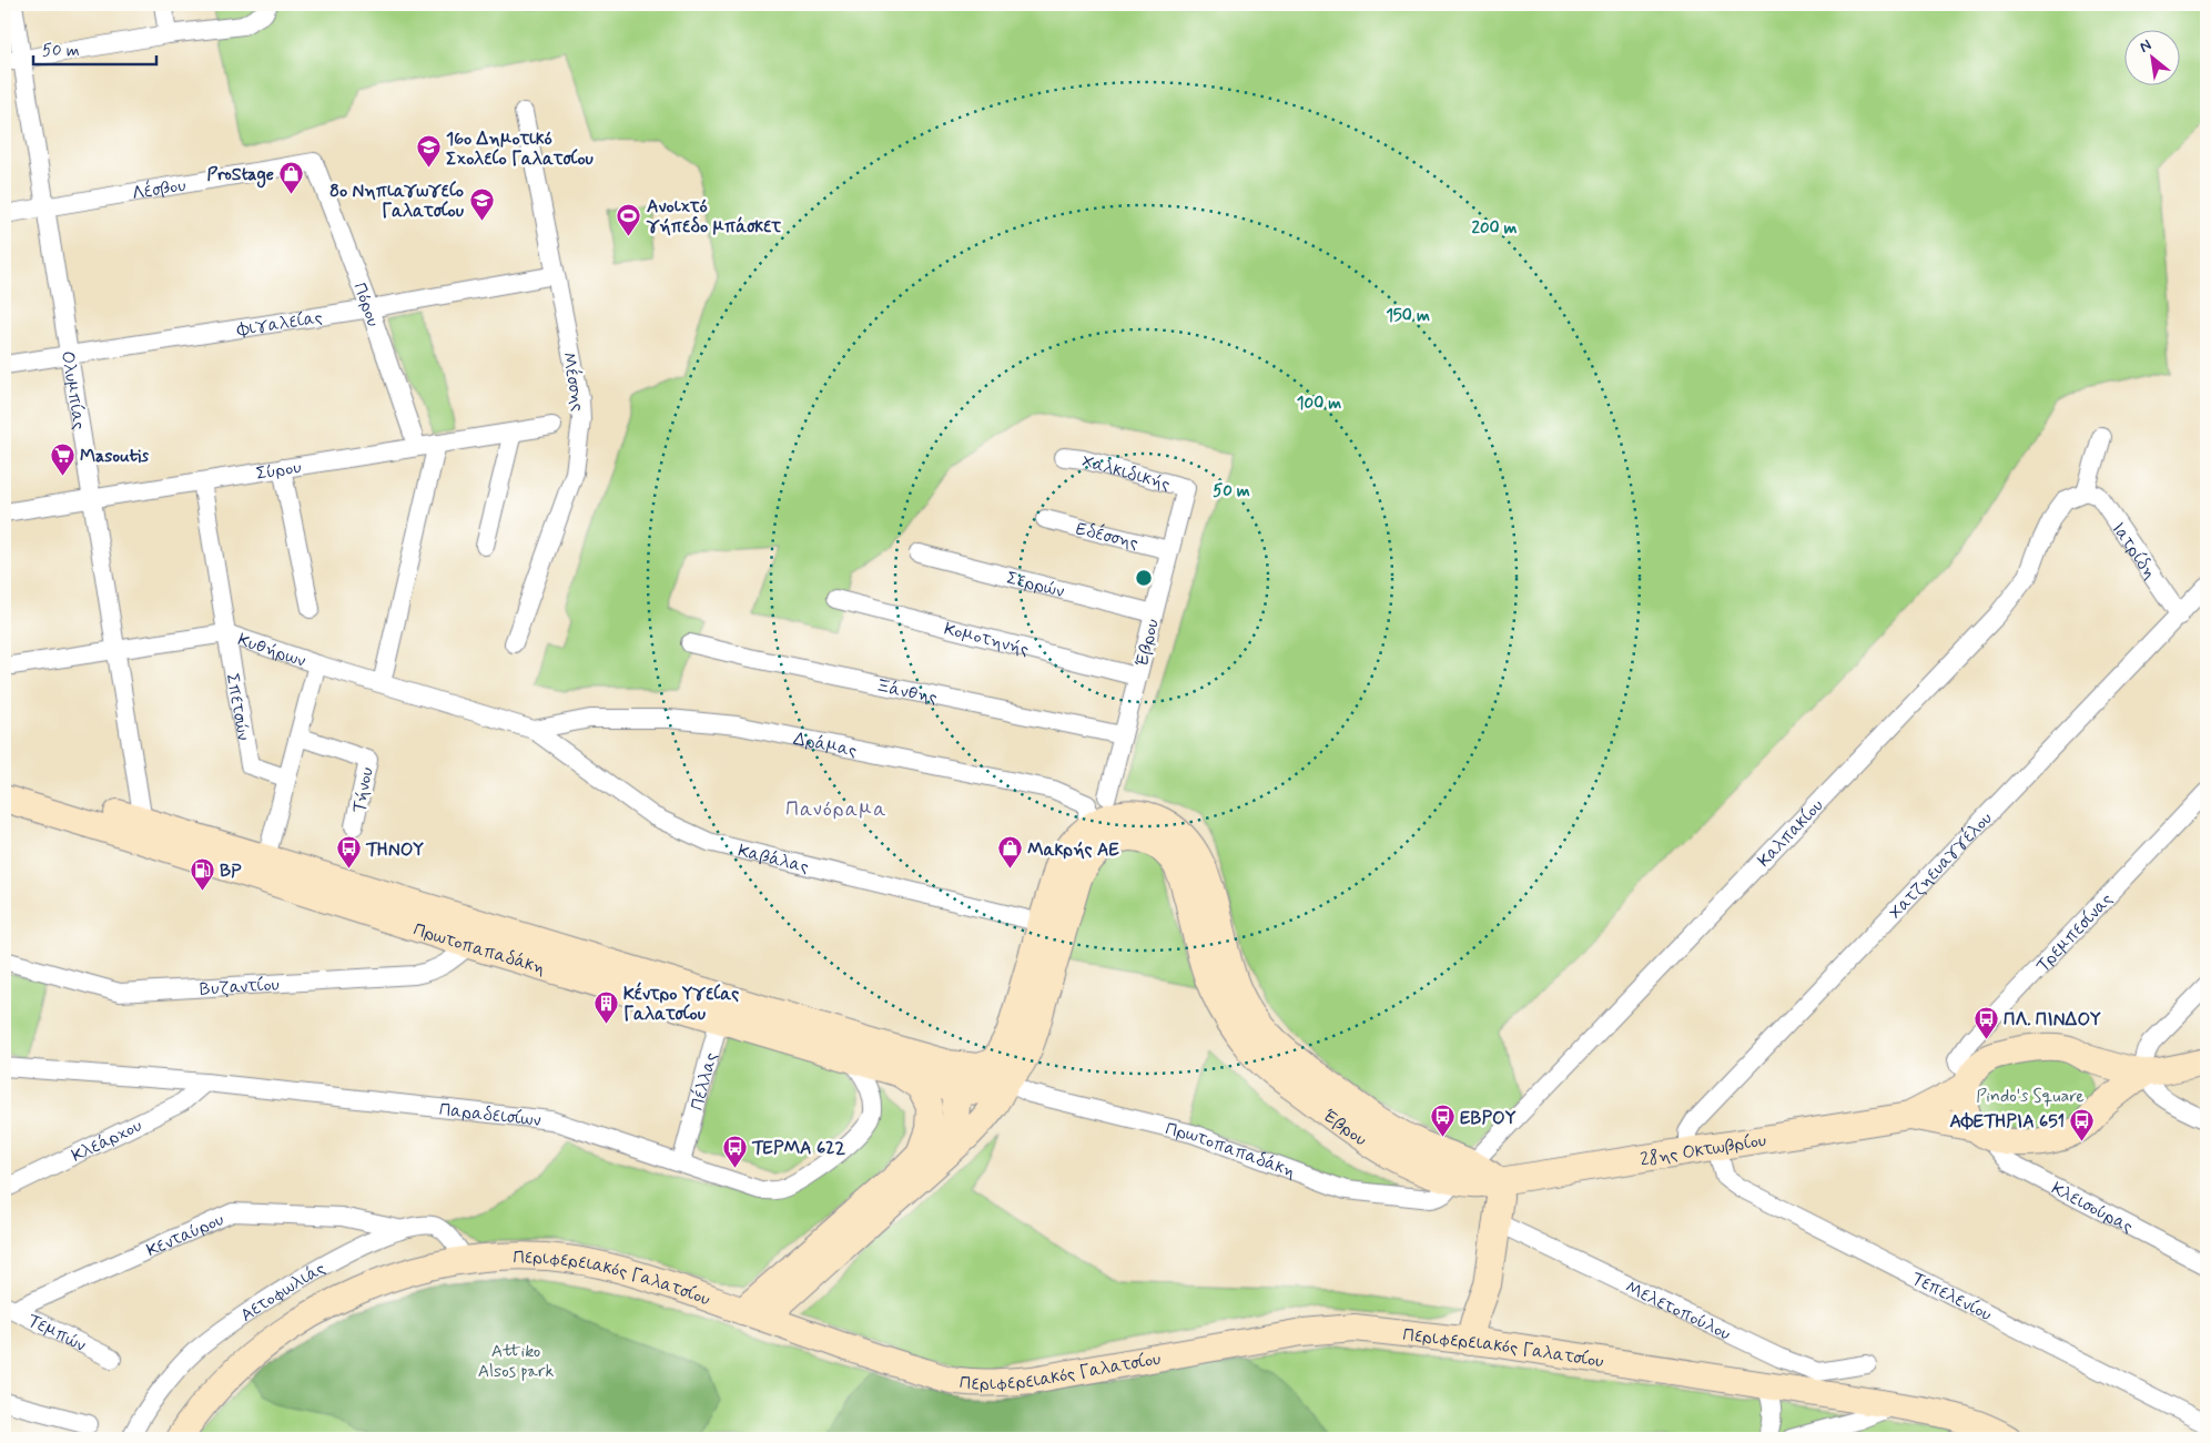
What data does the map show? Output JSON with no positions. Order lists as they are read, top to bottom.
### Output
{
  "streets": {
    "main road": [
      "Έβρου",
      "Πρωτοπαπαδάκη",
      "28ης Οκτωβρίου",
      "Περιφερειακός Γαλατσίου"
    ],
    "street": [
      "Λέσβου",
      "Πόρου",
      "Φιγαλείας",
      "Μέσσης",
      "Ολυμπίας",
      "Σύρου",
      "Χαλκιδικής",
      "Εδέσσης",
      "Ιατρίδη",
      "Σερρών",
      "Κομοτηνής",
      "Κυθήρων",
      "Ξάνθης",
      "Σπετσών",
      "Δράμας",
      "Τήνου",
      "Καλπακίου",
      "Καβάλας",
      "Χατζηευαγγέλου",
      "Τρεμπεσίνας",
      "Βυζαντίου",
      "Πέλλας",
      "Παραδεισίων",
      "Κλεάρχου",
      "Κλεισούρας",
      "Κενταύρου",
      "Αετοφωλιάς",
      "Τεπελενίου",
      "Μελετοπούλου",
      "Τεμπών"
    ]
  },
  "crossings": [
    ["Λέσβου", "Πόρου"],
    ["Λέσβου", "Ολυμπίας"],
    ["Πόρου", "Φιγαλείας"],
    ["Πόρου", "Σύρου"],
    ["Φιγαλείας", "Μέσσης"],
    ["Φιγαλείας", "Ολυμπίας"],
    ["Ολυμπίας", "Σύρου"],
    ["Ολυμπίας", "Κυθήρων"],
    ["Ολυμπίας", "Πρωτοπαπαδάκη"],
    ["Σύρου", "Σπετσών"],
    ["Χαλκιδικής", "Έβρου"],
    ["Εδέσσης", "Έβρου"],
    ["Ιατρίδη", "Καλπακίου"],
    ["Ιατρίδη", "Χατζηευαγγέλου"],
    ["Σερρών", "Έβρου"],
    ["Κομοτηνής", "Έβρου"],
    ["Έβρου", "Ξάνθης"],
    ["Έβρου", "Δράμας"],
    ["Έβρου", "Καλπακίου"],
    ["Έβρου", "Καβάλας"],
    ["Έβρου", "Πρωτοπαπαδάκη"],
    ["Έβρου", "28ης Οκτωβρίου"],
    ["Κυθήρων", "Σπετσών"],
    ["Κυθήρων", "Δράμας"],
    ["Κυθήρων", "Καβάλας"],
    ["Δράμας", "Καβάλας"],
    ["Χατζηευαγγέλου", "28ης Οκτωβρίου"],
    ["Τρεμπεσίνας", "28ης Οκτωβρίου"],
    ["Τρεμπεσίνας", "Κλεισούρας"],
    ["Πρωτοπαπαδάκη", "Βυζαντίου"],
    ["Πρωτοπαπαδάκη", "Πέλλας"],
    ["Πρωτοπαπαδάκη", "Παραδεισίων"],
    ["Πέλλας", "Παραδεισίων"],
    ["Παραδεισίων", "Κλεάρχου"],
    ["28ης Οκτωβρίου", "Κλεισούρας"],
    ["28ης Οκτωβρίου", "Τεπελενίου"],
    ["Κενταύρου", "Αετοφωλιάς"],
    ["Κενταύρου", "Τεμπών"],
    ["Περιφερειακός Γαλατσίου", "Αετοφωλιάς"]
  ],
  "districts": ["Πανόραμα"],
  "parks": ["Pindo's Square", "Attiko Alsos park"],
  "places": {
    "school or university": ["16ο Δημοτικό Σχολείο Γαλατσίου", "8ο Νηπιαγωγείο Γαλατσίου"],
    "shop": ["ProStage", "Μακρής ΑΕ"],
    "sports": ["Ανοιχτό γήπεδο μπάσκετ"],
    "supermarket": ["Masoutis"],
    "bus stop": [
      "ΤΗΝΟΥ",
      "ΠΛ. ΠΙΝΔΟΥ",
      "ΕΒΡΟΥ",
      "ΑΦΕΤΗΡΙΑ 651",
      "ΤΕΡΜΑ 622"
    ],
    "fuel station": ["BP"],
    "building": ["Κέντρο Υγείας Γαλατσίου"]
  },
  "scale_bar": "50 m",
  "north": "top left",
  "rings": [
    "200 m",
    "150 m",
    "100 m",
    "50 m"
  ]
}
